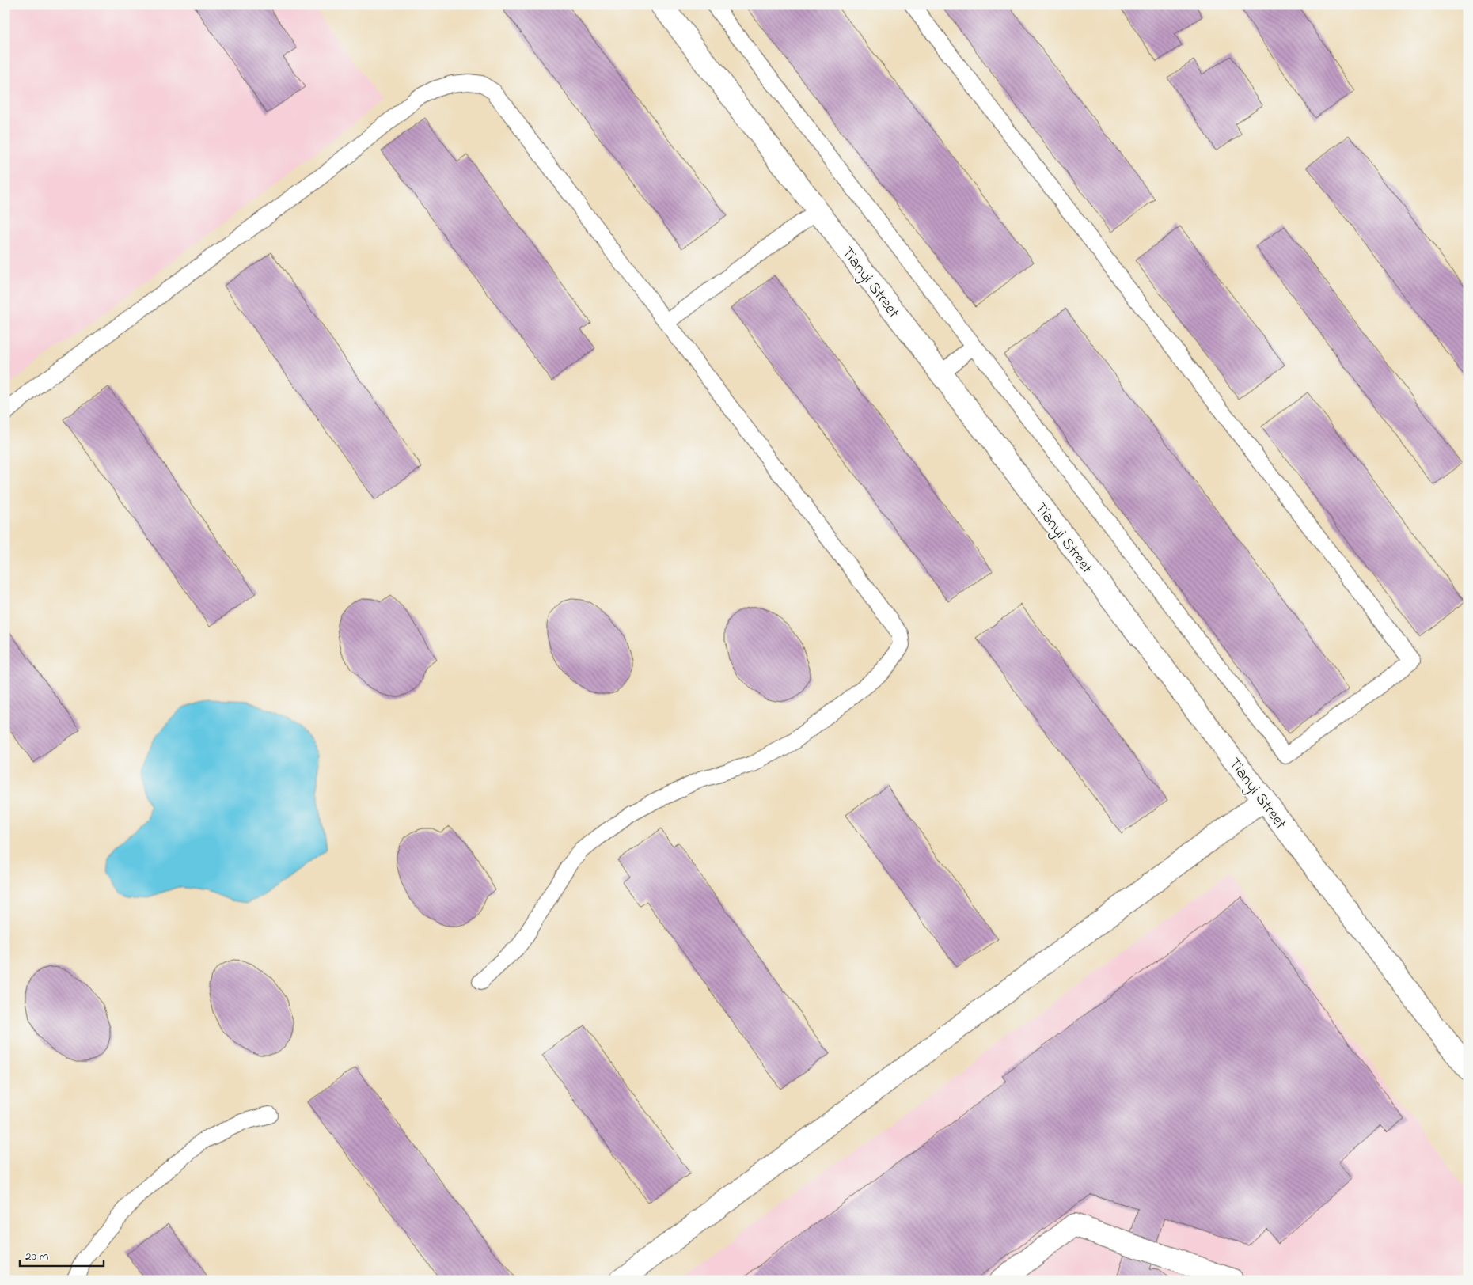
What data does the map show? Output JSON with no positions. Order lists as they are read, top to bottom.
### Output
{
  "streets": {
    "street": ["Tianyi Street"]
  },
  "scale_bar": "20 m"
}
